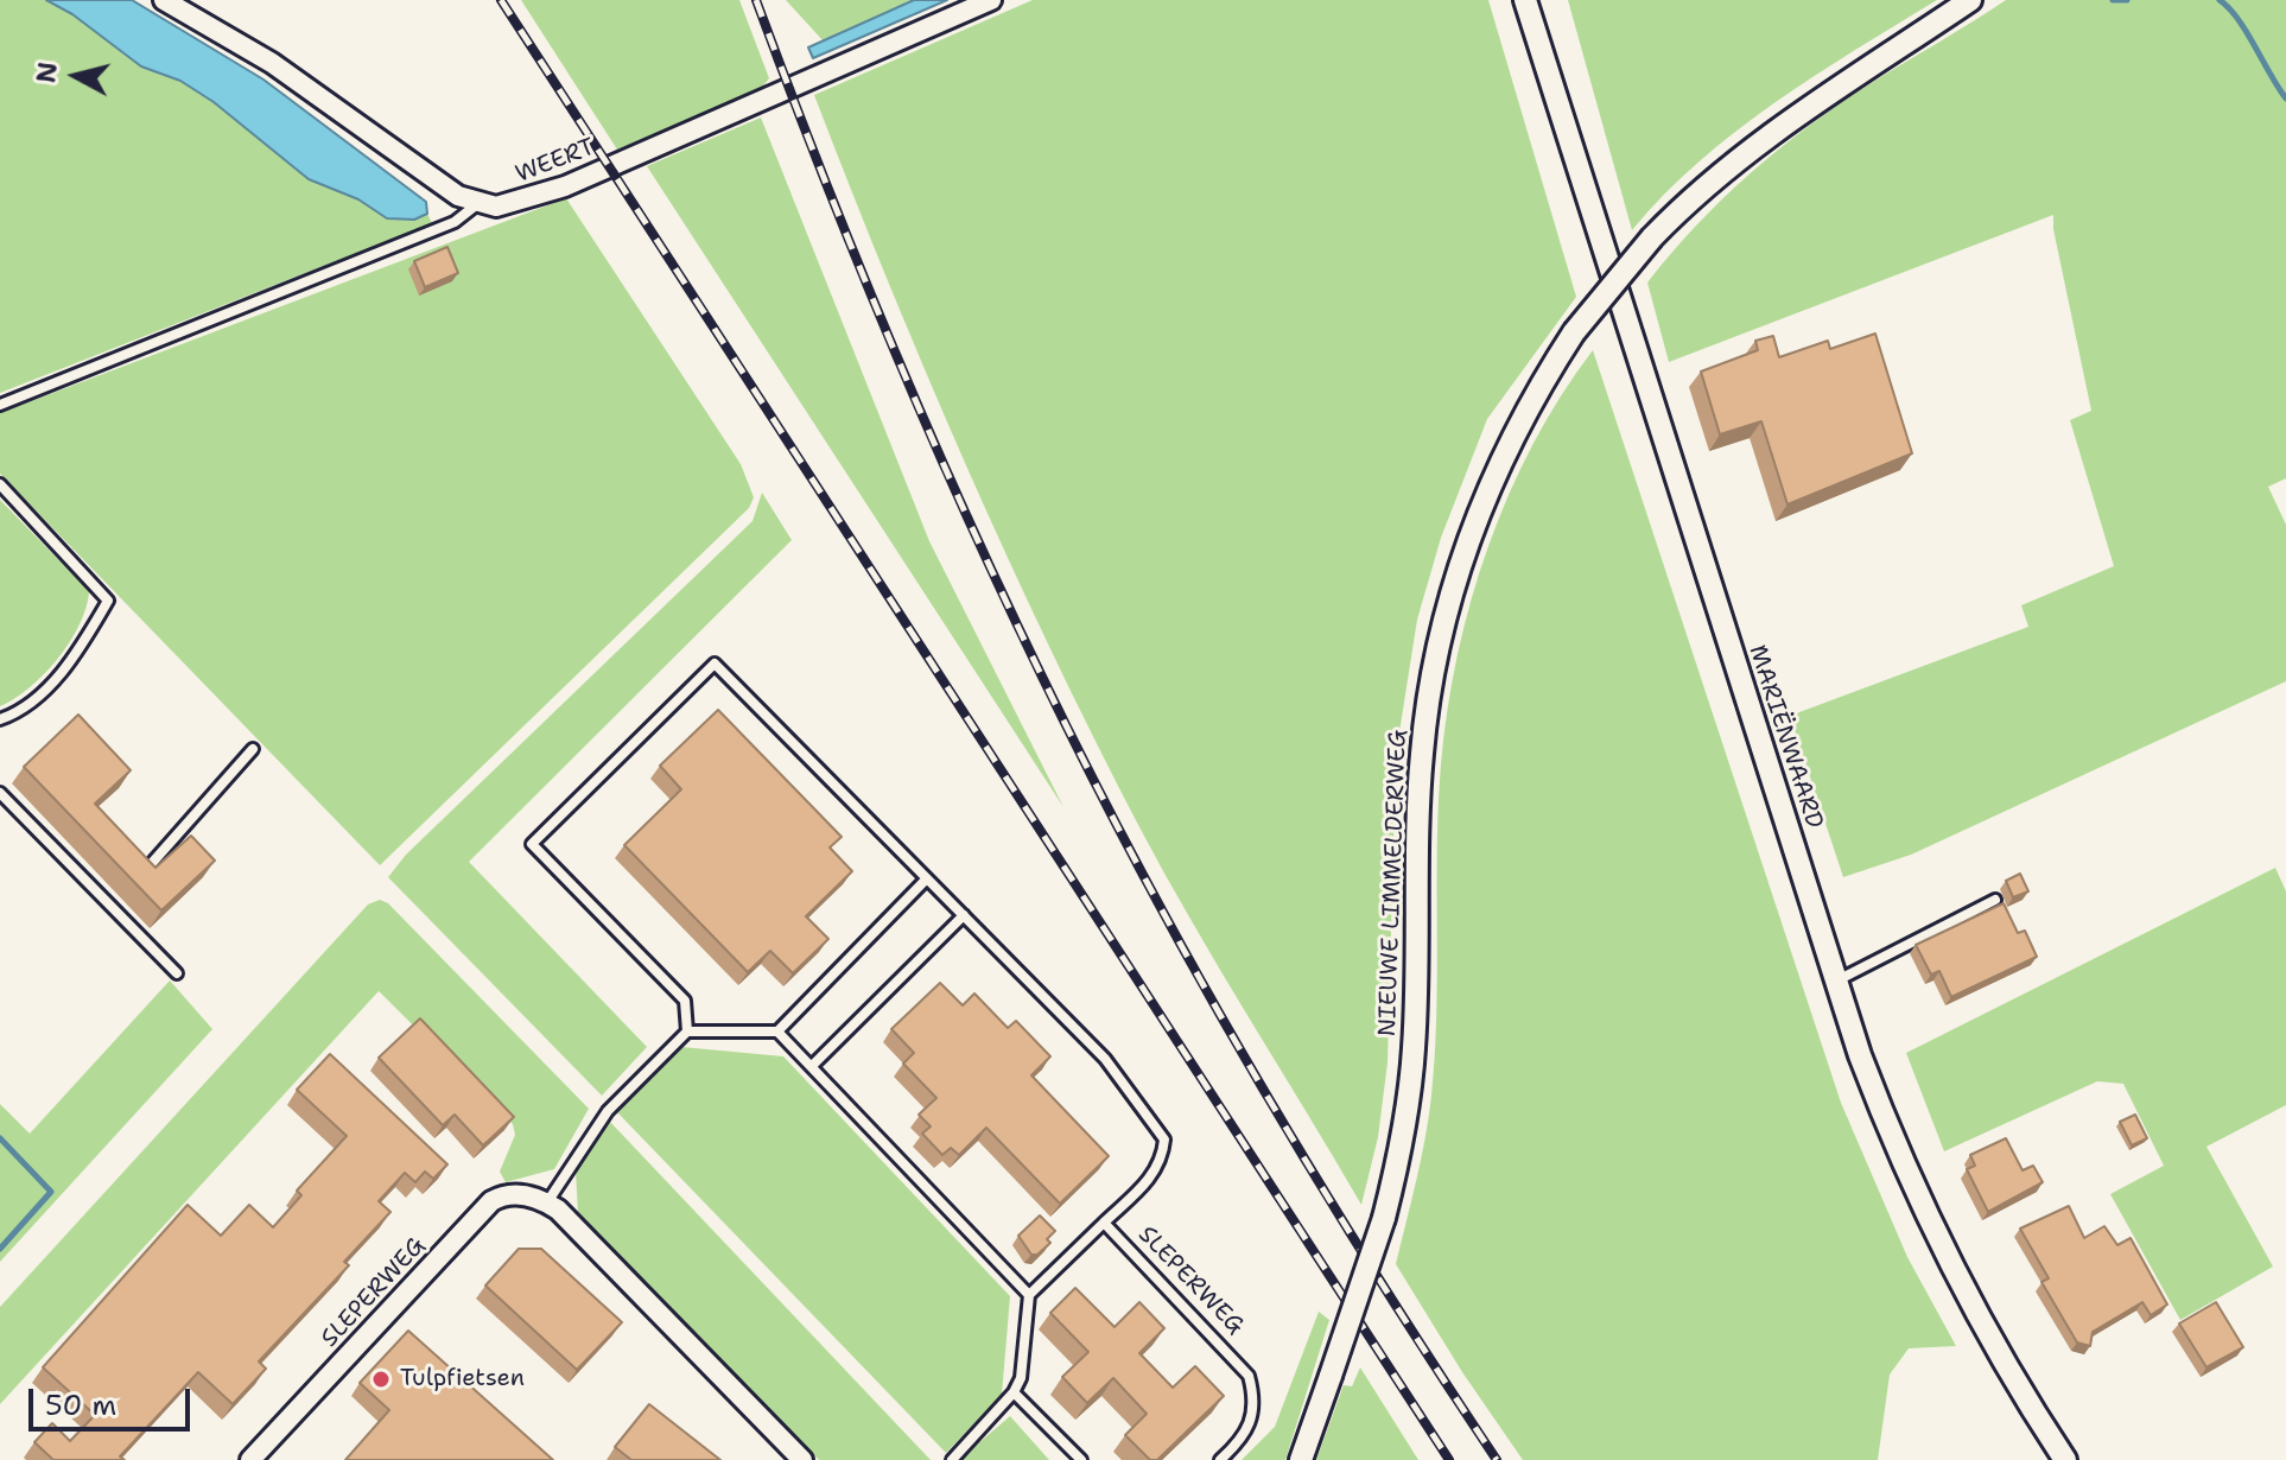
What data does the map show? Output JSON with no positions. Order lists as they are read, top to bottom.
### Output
{
  "streets": {
    "street": [
      "WEERT",
      "MARIËNWAARD",
      "NIEUWE LIMMELDERWEG",
      "SLEPERWEG"
    ]
  },
  "places": ["Tulpfietsen"],
  "scale_bar": "50 m",
  "north": "left"
}
